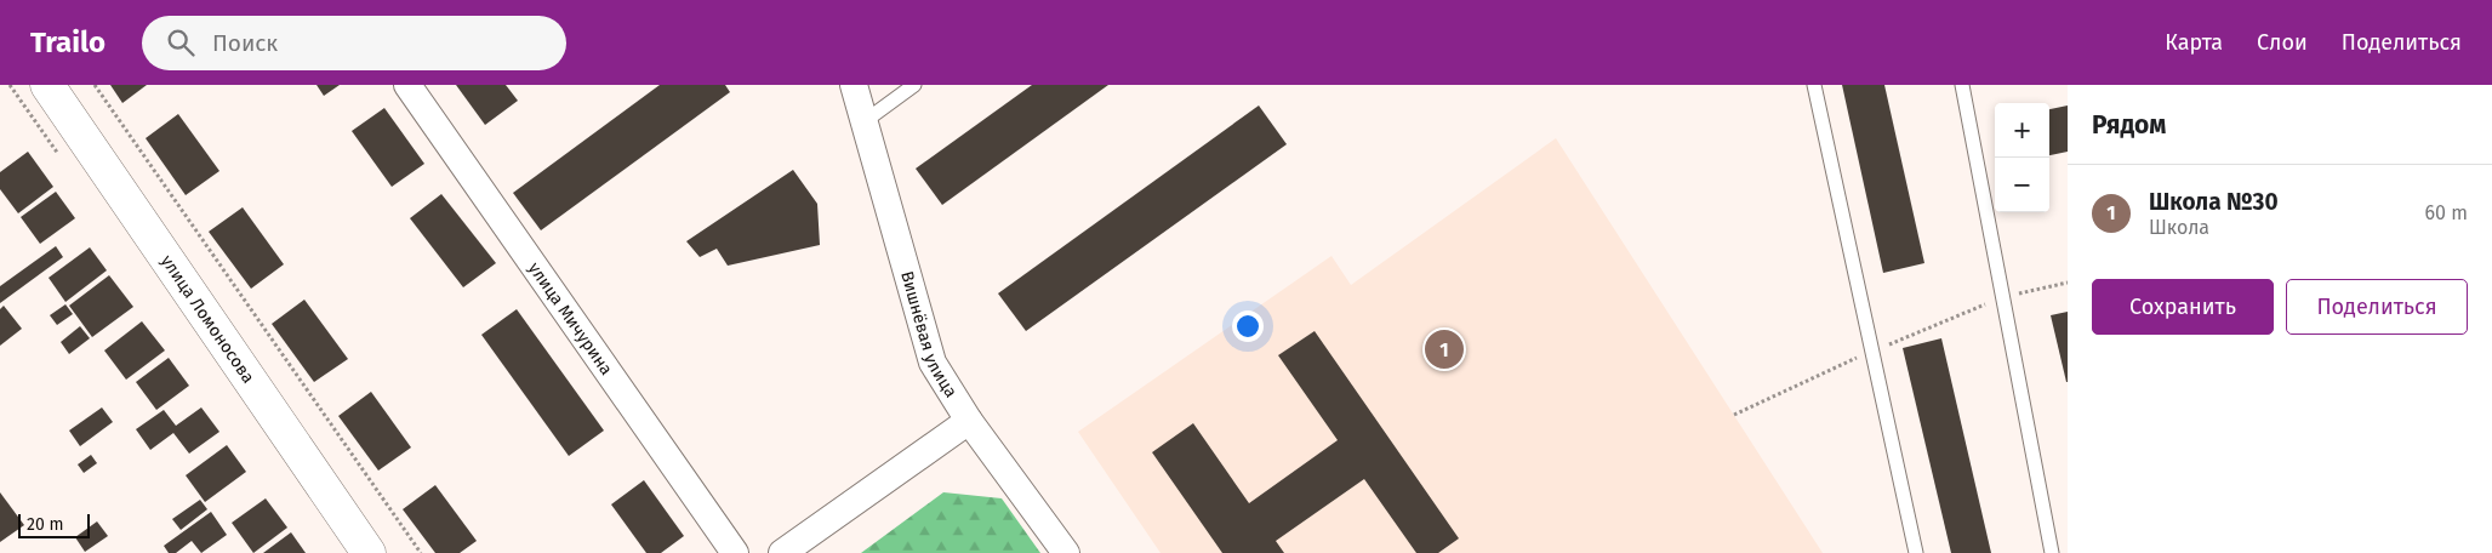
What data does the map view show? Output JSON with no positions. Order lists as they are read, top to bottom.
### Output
{
  "streets": {
    "street": ["улица Ломоносова", "улица Мичурина", "Вишнёвая улица"]
  },
  "scale_bar": "20 m",
  "page": {
    "header": "Trailo",
    "search": "Поиск",
    "nav": ["Карта", "Слои", "Поделиться"],
    "heading": "Рядом",
    "map_buttons": ["+", "−"],
    "list": [
      {
        "mark": "1",
        "name": "Школа №30",
        "note": "Школа",
        "value": "60 m"
      }
    ],
    "buttons": ["Сохранить", "Поделиться"],
    "pins": "1",
    "scale": "20 m"
  }
}
